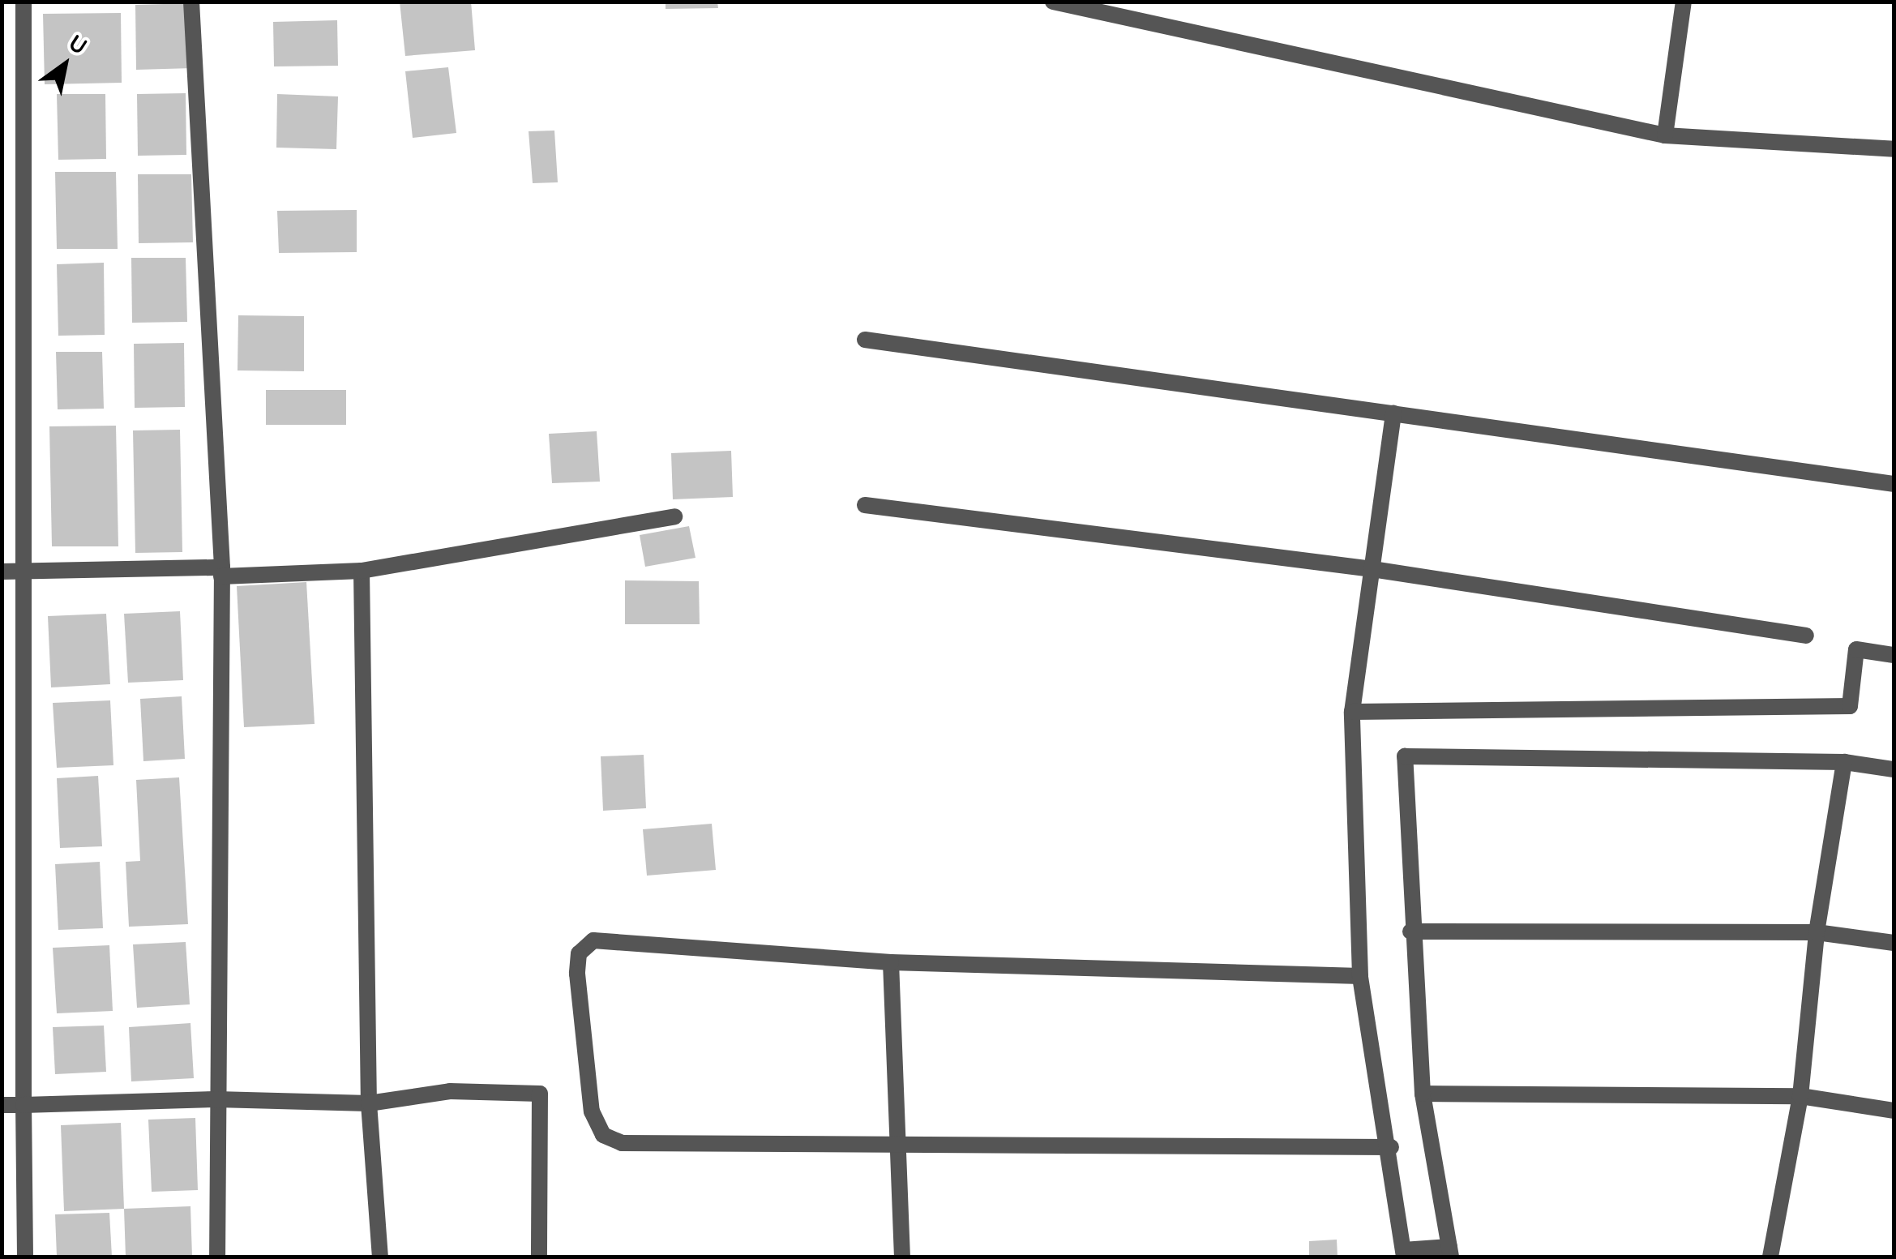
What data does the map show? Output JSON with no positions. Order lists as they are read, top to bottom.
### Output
{
  "north": "top right"
}
